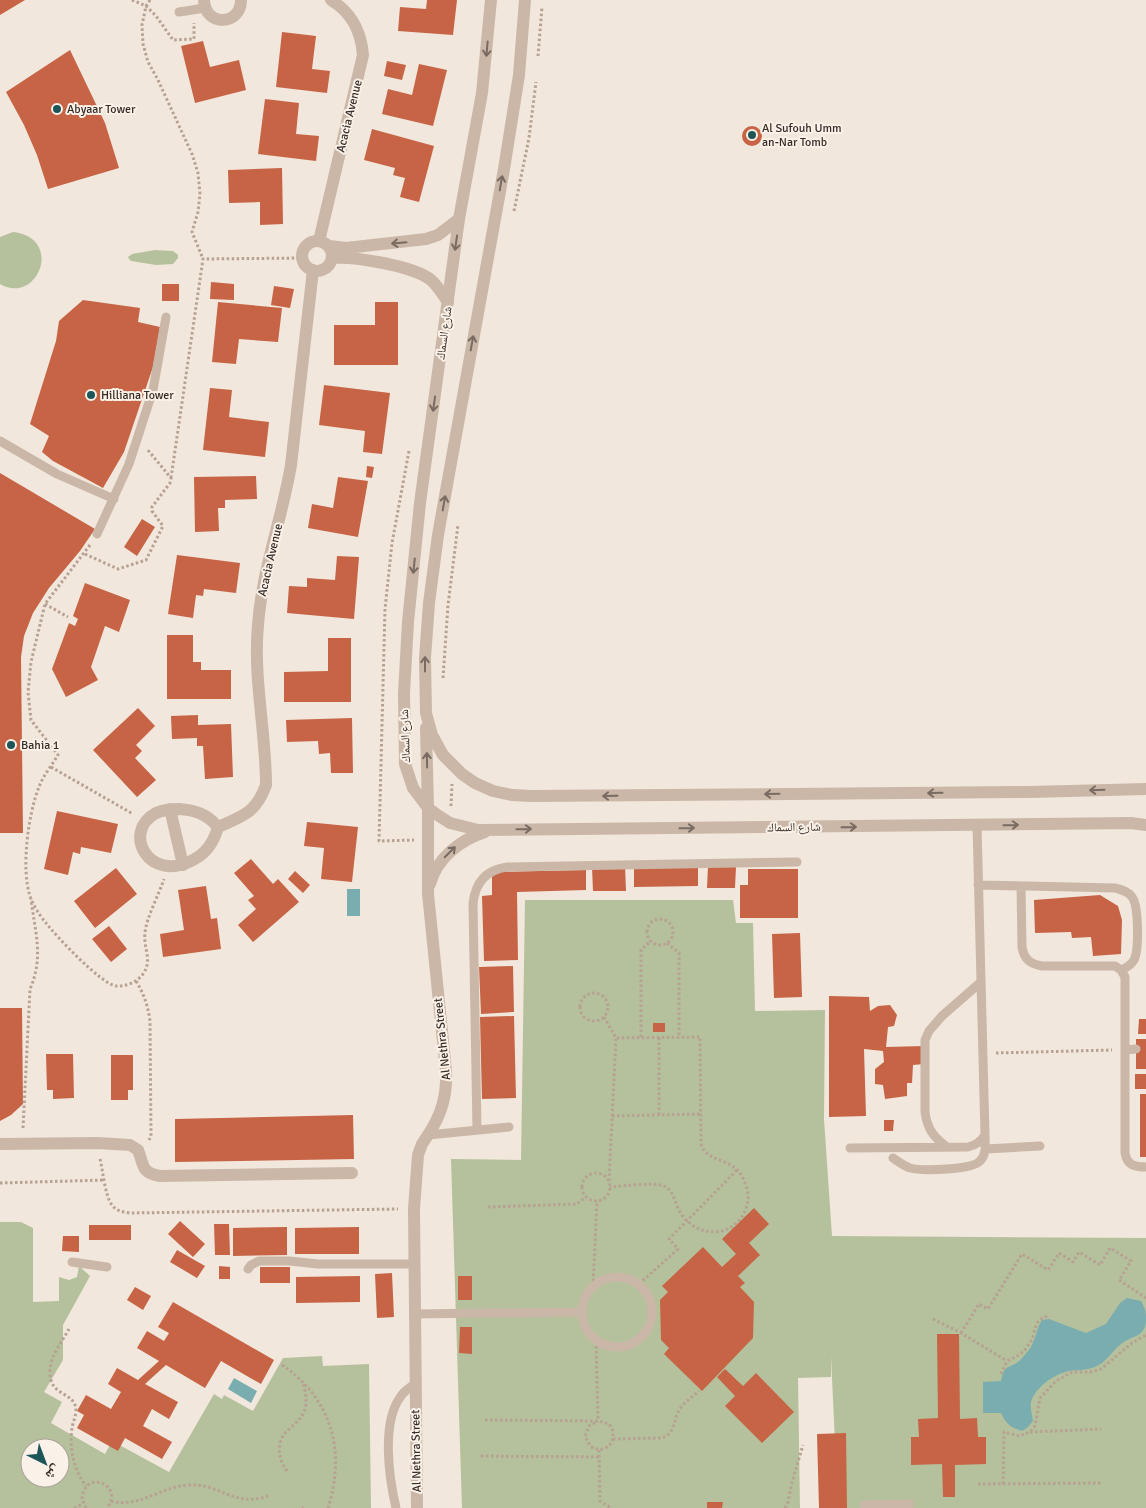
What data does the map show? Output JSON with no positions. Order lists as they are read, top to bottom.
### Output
{
  "streets": {
    "street": ["Acacia Avenue", "شارع السماك", "Al Nethra Street"]
  },
  "crossings": [
    ["شارع السماك", "Al Nethra Street"]
  ],
  "places": [
    "Abyaar Tower",
    "Al Sufouh Umm an-Nar Tomb",
    "Hilliana Tower",
    "Bahia 1"
  ],
  "north": "bottom right"
}
